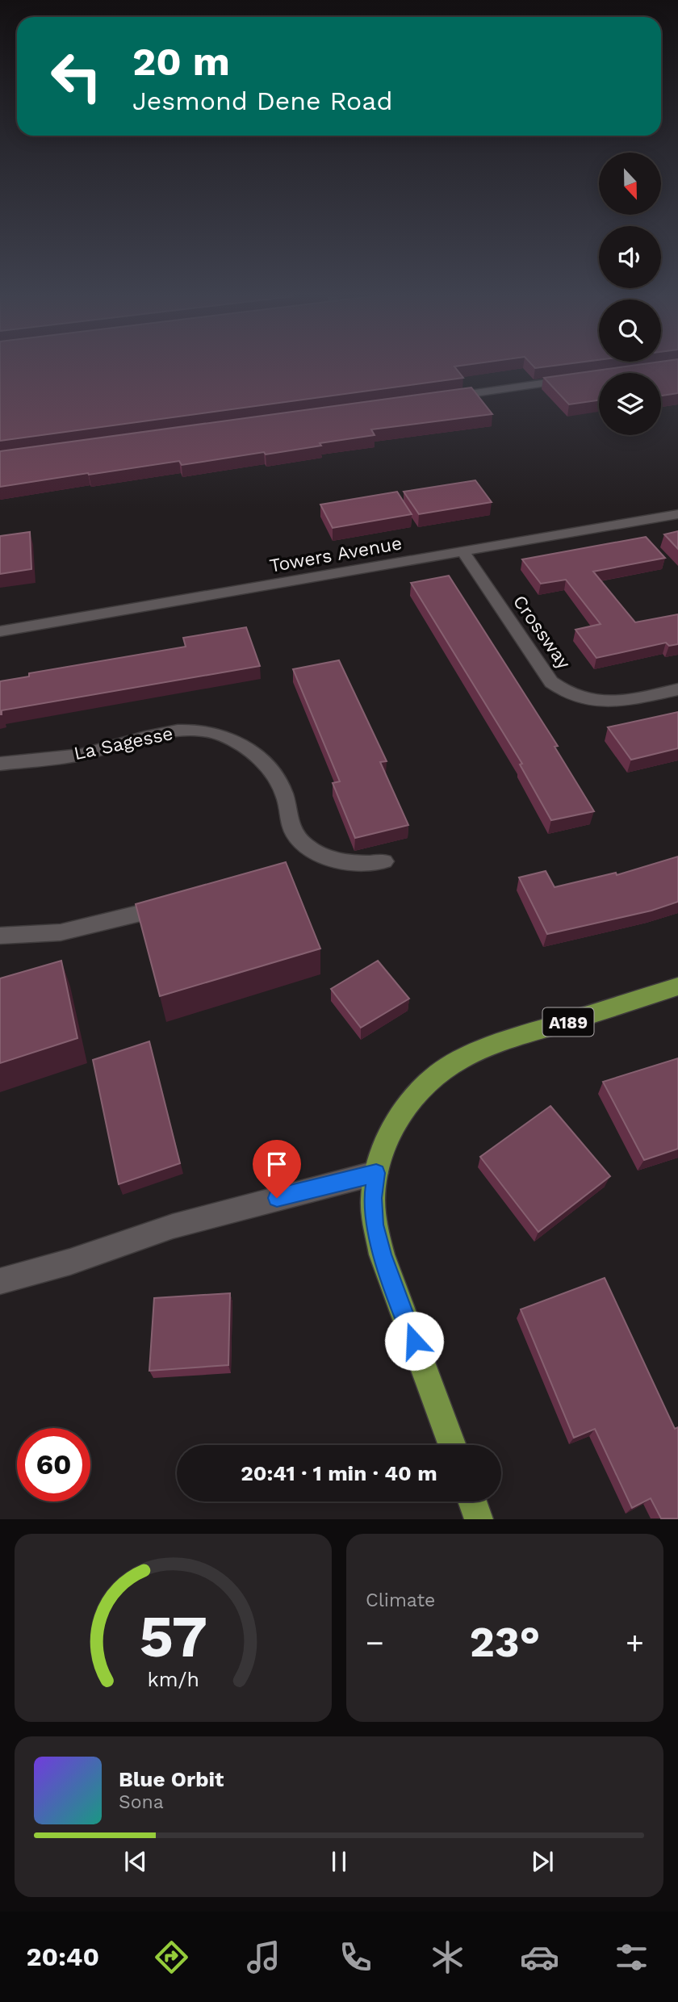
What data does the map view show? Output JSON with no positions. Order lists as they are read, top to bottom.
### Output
{
  "streets": {
    "main road": ["A189"],
    "street": ["Towers Avenue", "Crossway", "La Sagesse"]
  },
  "crossings": [
    ["Towers Avenue", "Crossway"]
  ],
  "north": "bottom",
  "page": {
    "turn": ["20 m", "Jesmond Dene Road"],
    "limit": "60",
    "trip": "20:41 · 1 min · 40 m",
    "tile": "Climate",
    "heat": ["−", "23°", "+"],
    "song": ["Blue Orbit", "Sona"],
    "tabs": "20:40",
    "gauge": ["57", "km/h"]
  }
}
